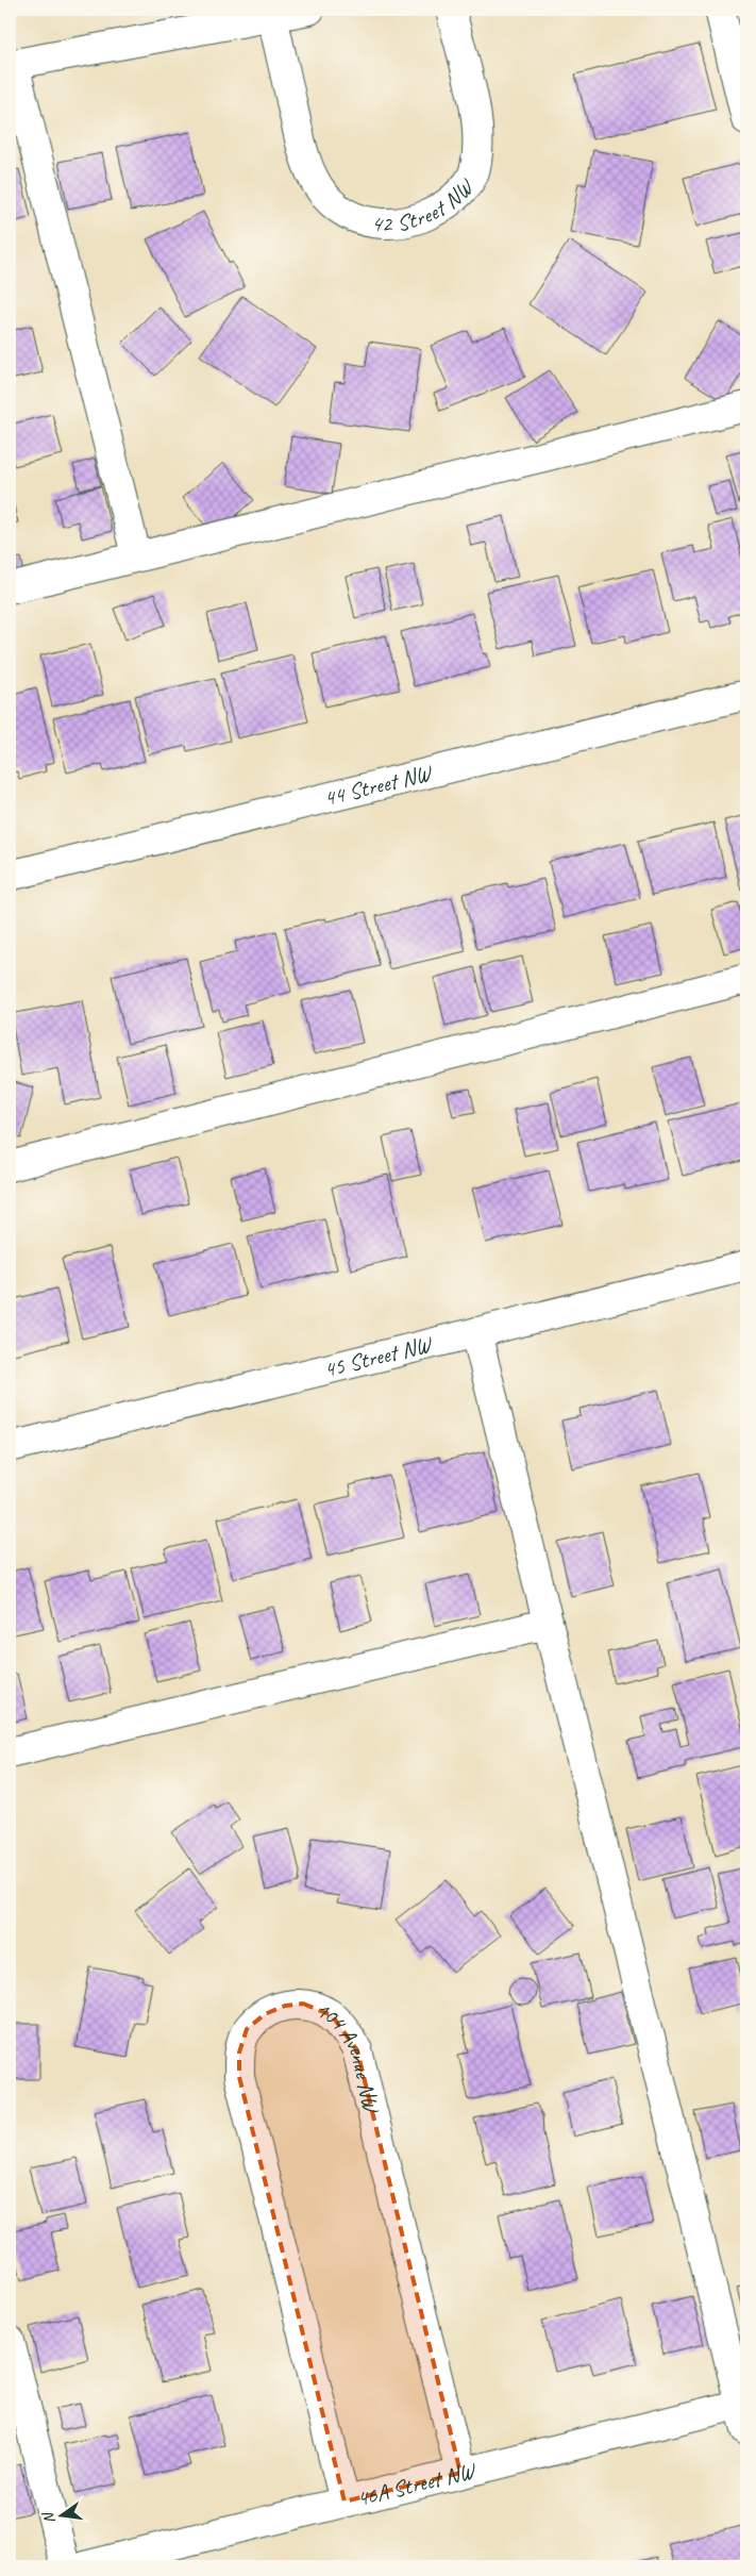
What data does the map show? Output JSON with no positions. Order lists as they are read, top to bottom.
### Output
{
  "streets": {
    "street": [
      "42 Street NW",
      "44 Street NW",
      "45 Street NW",
      "104 Avenue NW",
      "46A Street NW"
    ]
  },
  "crossings": [
    ["104 Avenue NW", "46A Street NW"]
  ],
  "north": "left"
}
